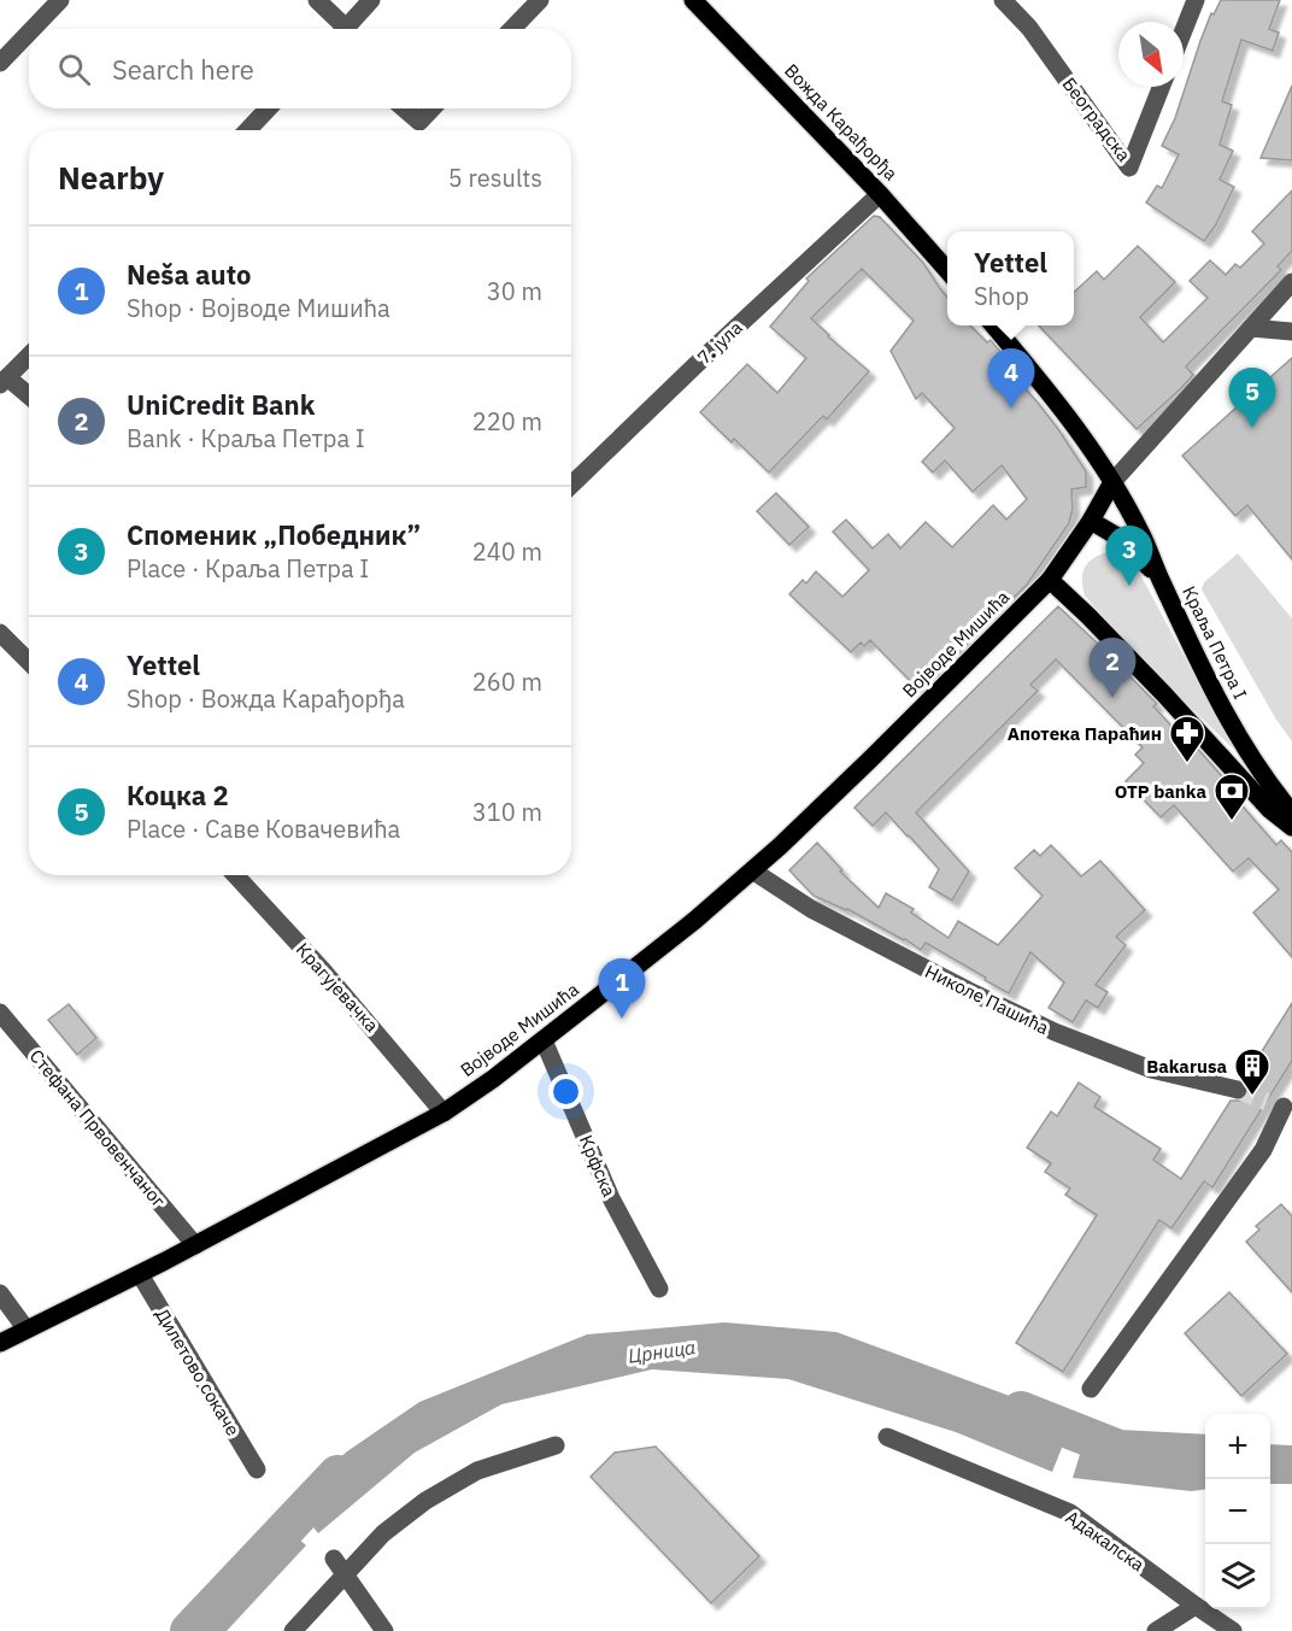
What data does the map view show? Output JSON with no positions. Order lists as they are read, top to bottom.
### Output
{
  "streets": {
    "main road": ["Вожда Карађорђа", "Краља Петра I", "Војводе Мишића"],
    "street": [
      "Београдска",
      "7. јула",
      "Крагујевачка",
      "Николе Пашића",
      "Стефана Првовенчаног",
      "Крфска",
      "Дилетово сокаче",
      "Адакалска"
    ]
  },
  "crossings": [
    ["Вожда Карађорђа", "7. јула"],
    ["Војводе Мишића", "Крагујевачка"],
    ["Војводе Мишића", "Николе Пашића"],
    ["Војводе Мишића", "Стефана Првовенчаног"],
    ["Војводе Мишића", "Крфска"],
    ["Војводе Мишића", "Дилетово сокаче"]
  ],
  "water": ["Црница"],
  "places": {
    "pharmacy": ["Апотека Параћин"],
    "bank": ["OTP banka"],
    "building": ["Bakarusa"]
  },
  "north": "bottom right",
  "page": {
    "search": "Search here",
    "heading": ["Nearby", "5 results"],
    "list": [
      {
        "mark": "1",
        "name": "Neša auto",
        "note": "Shop · Војводе Мишића",
        "value": "30 m"
      },
      {
        "mark": "2",
        "name": "UniCredit Bank",
        "note": "Bank · Краља Петра I",
        "value": "220 m"
      },
      {
        "mark": "3",
        "name": "Споменик „Победник”",
        "note": "Place · Краља Петра I",
        "value": "240 m"
      },
      {
        "mark": "4",
        "name": "Yettel",
        "note": "Shop · Вожда Карађорђа",
        "value": "260 m"
      },
      {
        "mark": "5",
        "name": "Коцка 2",
        "note": "Place · Саве Ковачевића",
        "value": "310 m"
      }
    ],
    "popup": ["Yettel", "Shop"],
    "pins": [
      "4",
      "5",
      "3",
      "2",
      "1"
    ],
    "map_buttons": ["+", "−"]
  }
}
